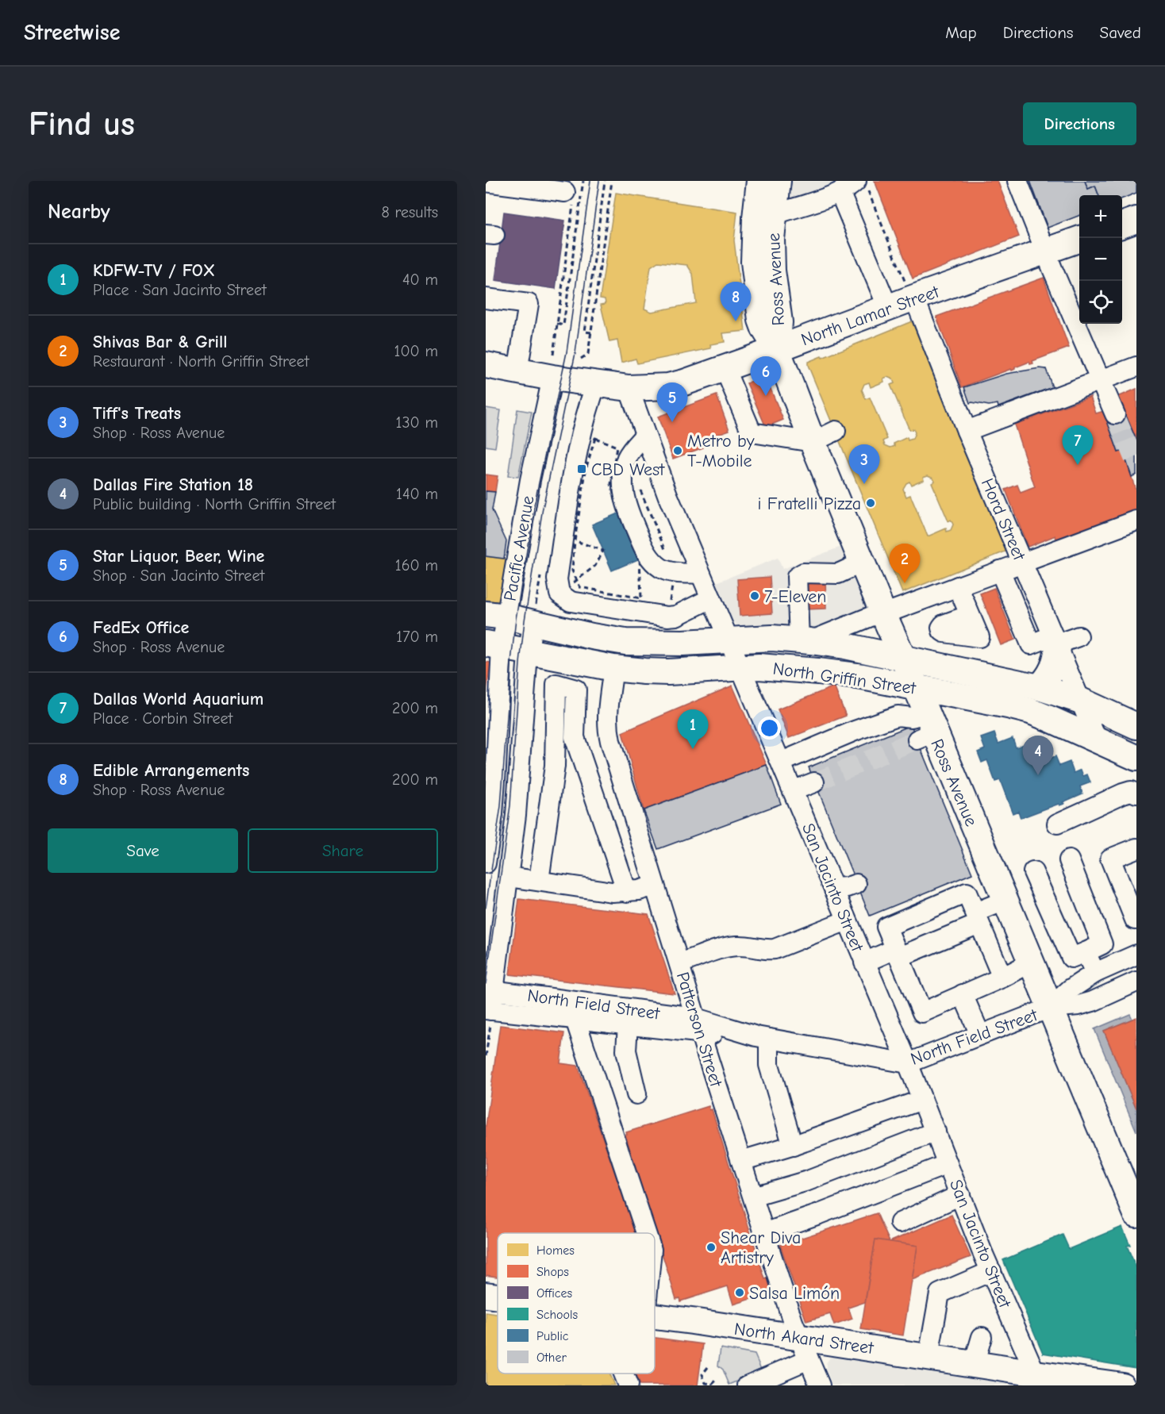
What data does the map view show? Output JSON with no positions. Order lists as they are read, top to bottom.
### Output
{
  "streets": {
    "main road": [
      "Ross Avenue",
      "North Lamar Street",
      "North Griffin Street",
      "North Akard Street"
    ],
    "street": [
      "Hord Street",
      "Pacific Avenue",
      "San Jacinto Street",
      "North Field Street",
      "Patterson Street"
    ]
  },
  "crossings": [
    ["Ross Avenue", "North Lamar Street"],
    ["Ross Avenue", "North Griffin Street"],
    ["Ross Avenue", "North Field Street"],
    ["North Lamar Street", "Hord Street"],
    ["North Lamar Street", "Pacific Avenue"],
    ["North Lamar Street", "San Jacinto Street"],
    ["Hord Street", "North Griffin Street"],
    ["Pacific Avenue", "North Griffin Street"],
    ["Pacific Avenue", "North Field Street"],
    ["North Griffin Street", "San Jacinto Street"],
    ["North Griffin Street", "Patterson Street"],
    ["San Jacinto Street", "North Field Street"],
    ["San Jacinto Street", "North Akard Street"],
    ["North Field Street", "Patterson Street"],
    ["Patterson Street", "North Akard Street"]
  ],
  "places": {
    "other": [
      "Metro by T-Mobile",
      "i Fratelli Pizza",
      "7-Eleven",
      "Shear Diva Artistry",
      "Salsa Limón"
    ],
    "transit": ["CBD West"]
  },
  "legend": [
    "Homes",
    "Shops",
    "Offices",
    "Schools",
    "Public",
    "Other"
  ],
  "page": {
    "header": "Streetwise",
    "nav": ["Map", "Directions", "Saved"],
    "buttons": [
      "Directions",
      ["Save", "Share"]
    ],
    "title": "Find us",
    "heading": ["Nearby", "8 results"],
    "map_buttons": ["+", "−"],
    "list": [
      {
        "mark": "1",
        "name": "KDFW-TV / FOX",
        "note": "Place · San Jacinto Street",
        "value": "40 m"
      },
      {
        "mark": "2",
        "name": "Shivas Bar & Grill",
        "note": "Restaurant · North Griffin Street",
        "value": "100 m"
      },
      {
        "mark": "3",
        "name": "Tiff's Treats",
        "note": "Shop · Ross Avenue",
        "value": "130 m"
      },
      {
        "mark": "4",
        "name": "Dallas Fire Station 18",
        "note": "Public building · North Griffin Street",
        "value": "140 m"
      },
      {
        "mark": "5",
        "name": "Star Liquor, Beer, Wine",
        "note": "Shop · San Jacinto Street",
        "value": "160 m"
      },
      {
        "mark": "6",
        "name": "FedEx Office",
        "note": "Shop · Ross Avenue",
        "value": "170 m"
      },
      {
        "mark": "7",
        "name": "Dallas World Aquarium",
        "note": "Place · Corbin Street",
        "value": "200 m"
      },
      {
        "mark": "8",
        "name": "Edible Arrangements",
        "note": "Shop · Ross Avenue",
        "value": "200 m"
      }
    ],
    "pins": [
      "8",
      "6",
      "5",
      "7",
      "3",
      "2",
      "1",
      "4"
    ]
  }
}
